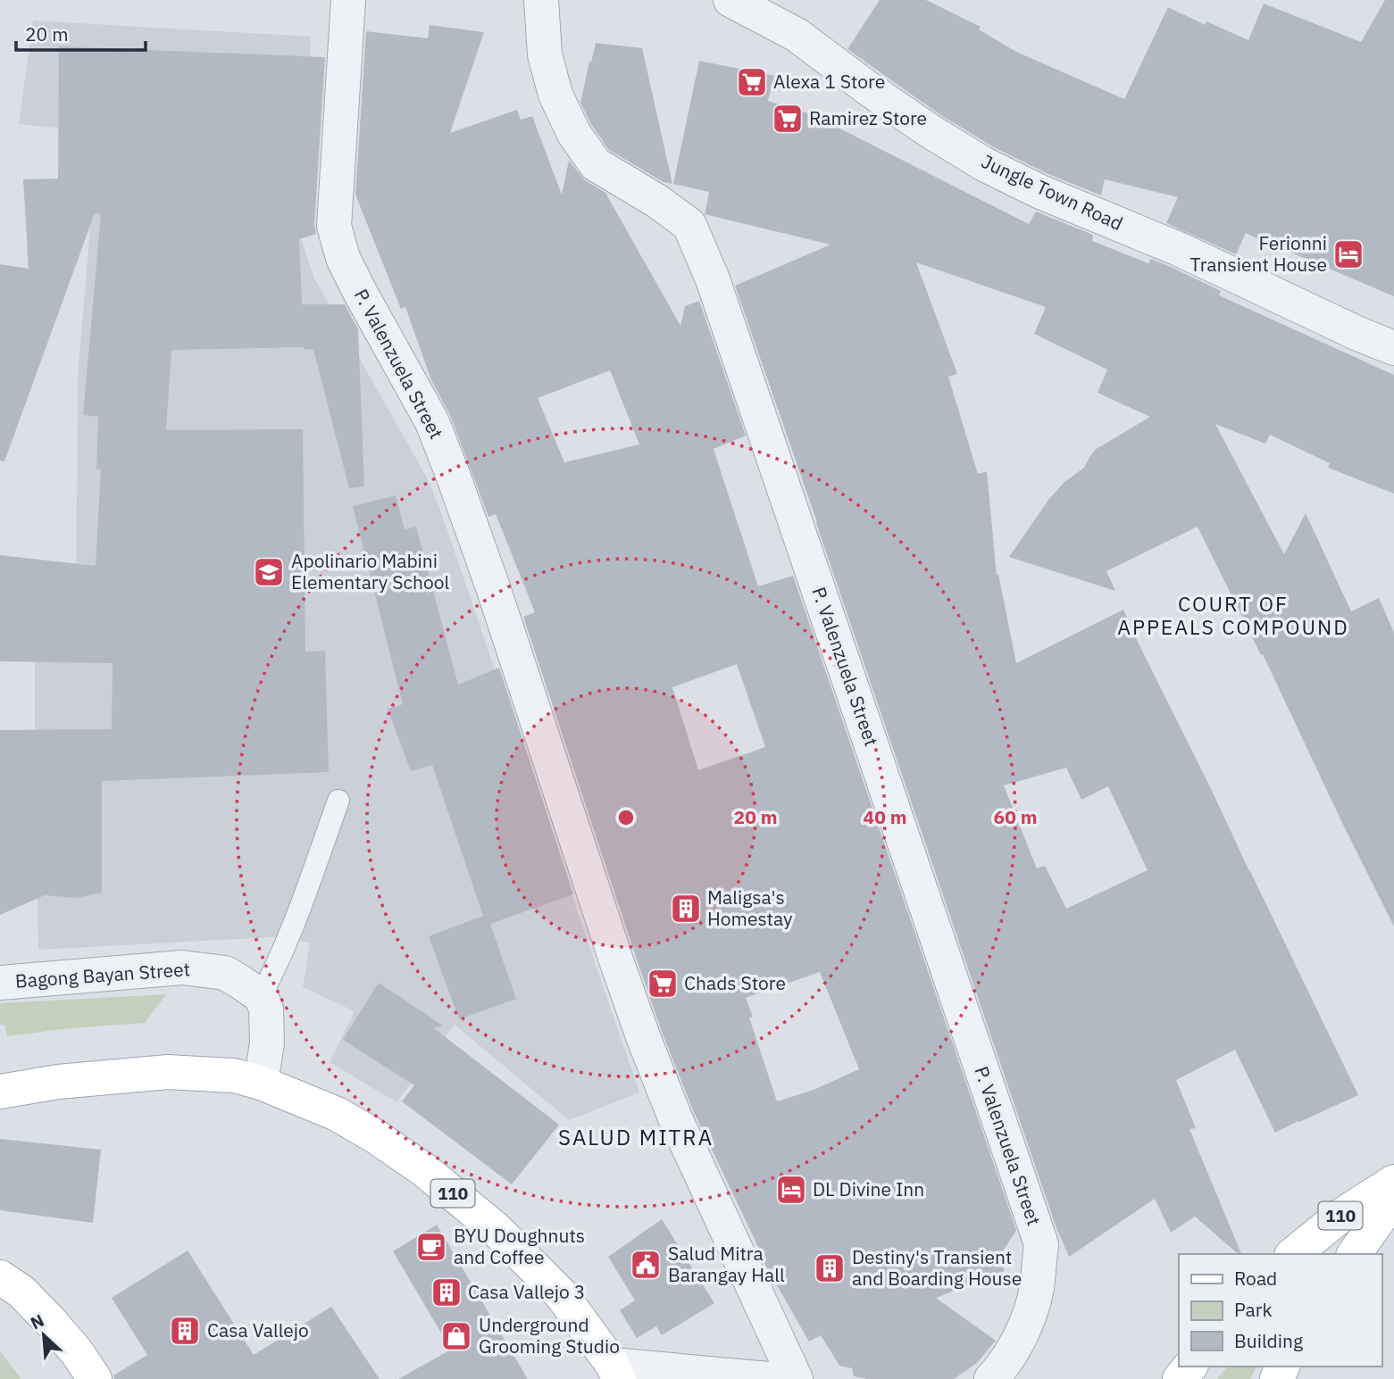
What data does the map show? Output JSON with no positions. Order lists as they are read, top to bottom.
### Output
{
  "streets": {
    "main road": ["110"],
    "street": ["Jungle Town Road", "P. Valenzuela Street", "Bagong Bayan Street"]
  },
  "districts": ["COURT OF APPEALS COMPOUND", "SALUD MITRA"],
  "places": {
    "supermarket": ["Alexa 1 Store", "Ramirez Store", "Chads Store"],
    "hotel": ["Ferionni Transient House", "DL Divine Inn"],
    "school or university": ["Apolinario Mabini Elementary School"],
    "building": [
      "Maligsa's Homestay",
      "Destiny's Transient and Boarding House",
      "Casa Vallejo 3",
      "Casa Vallejo"
    ],
    "cafe": ["BYU Doughnuts and Coffee"],
    "public building": ["Salud Mitra Barangay Hall"],
    "shop": ["Underground Grooming Studio"]
  },
  "legend": ["Road", "Park", "Building"],
  "scale_bar": "20 m",
  "north": "top left",
  "rings": ["20 m", "40 m", "60 m"]
}
